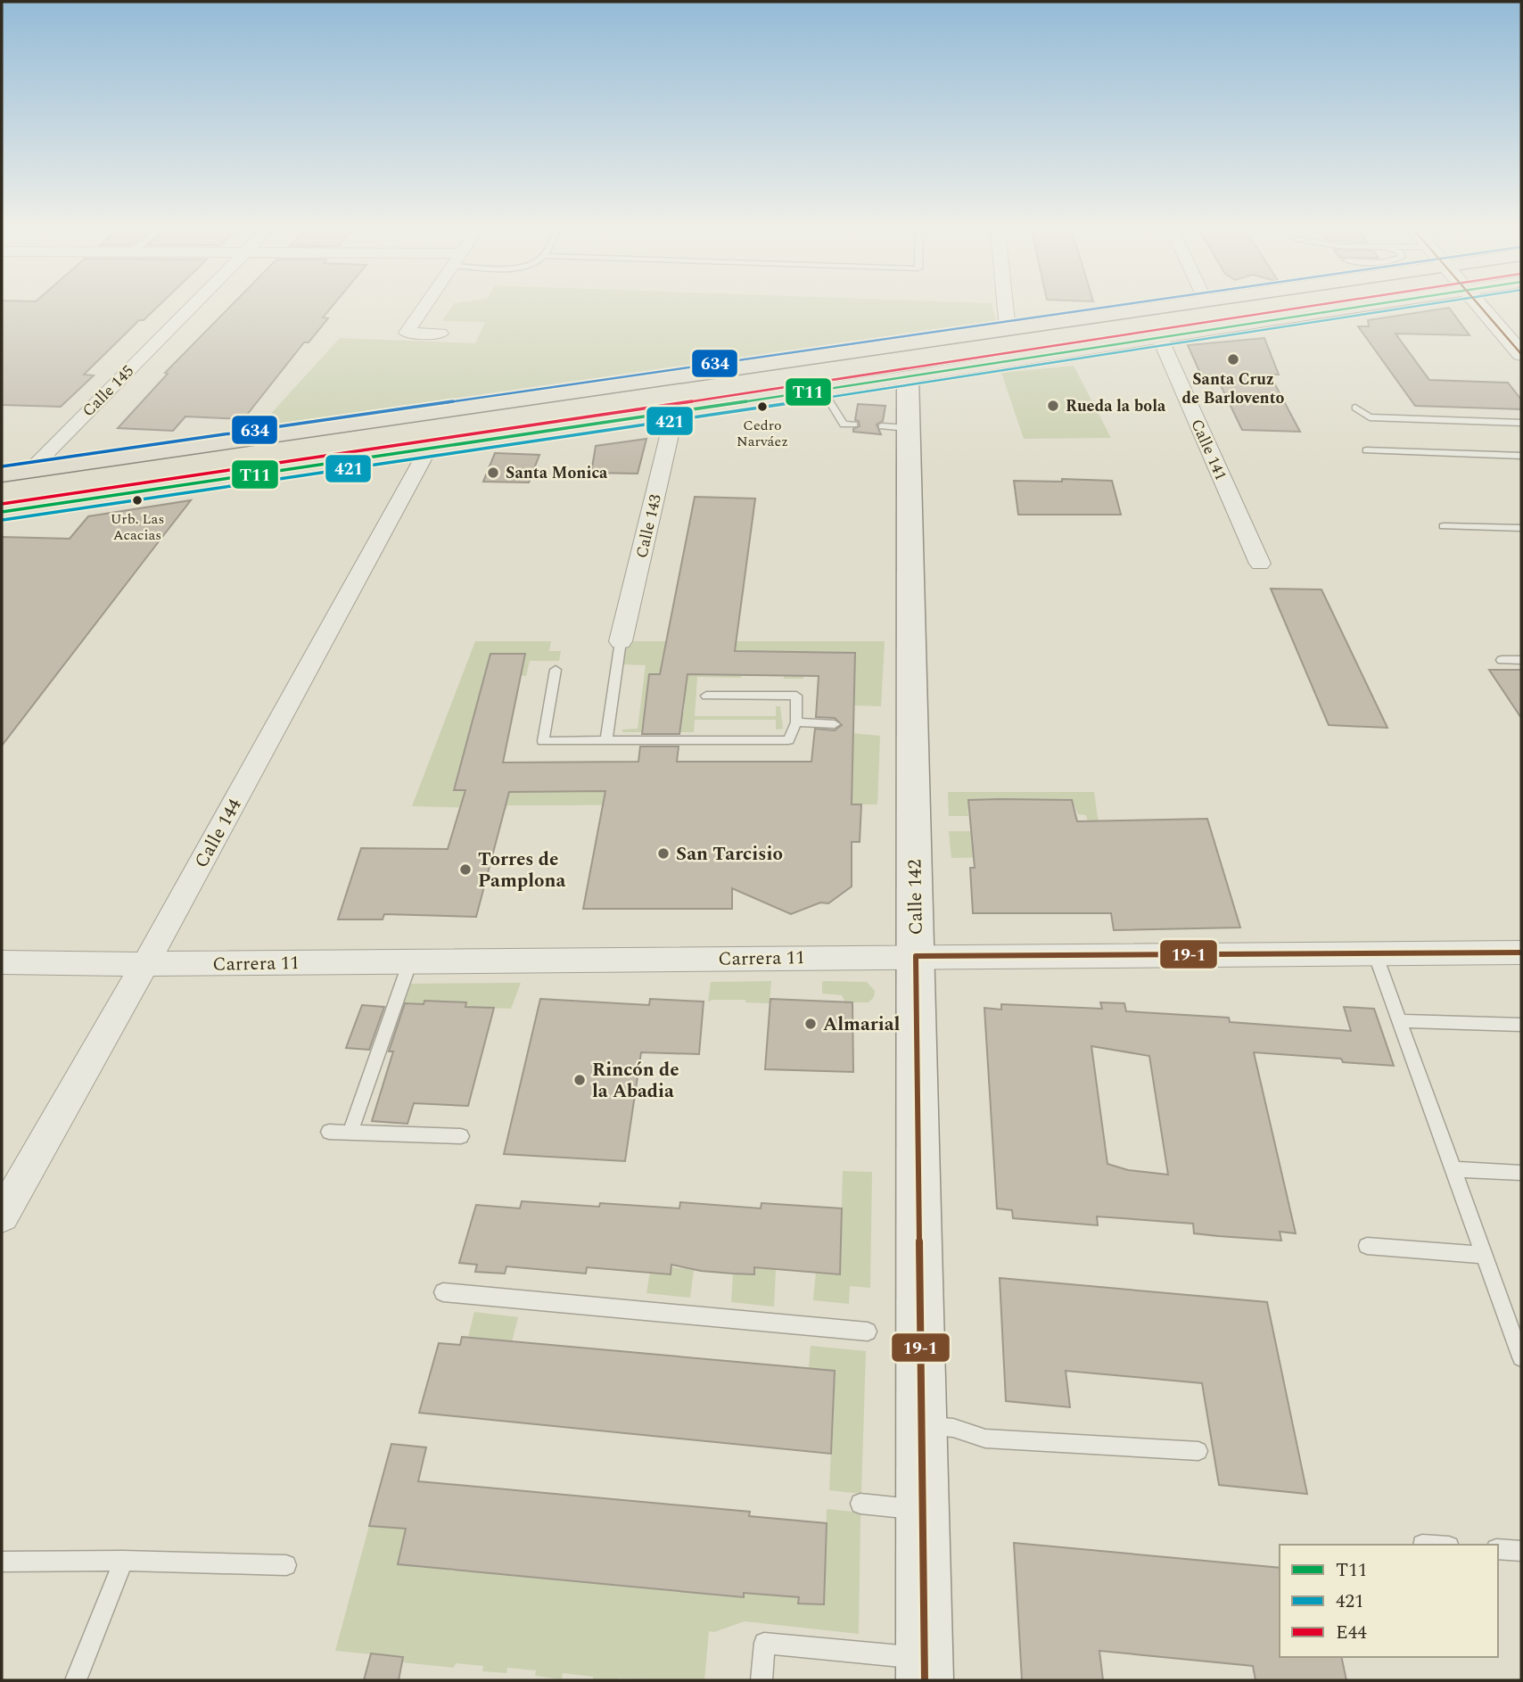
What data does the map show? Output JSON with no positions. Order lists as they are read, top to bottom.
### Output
{
  "streets": {
    "main road": ["Calle 142"],
    "street": [
      "Calle 145",
      "Calle 141",
      "Calle 143",
      "Calle 144",
      "Carrera 11"
    ]
  },
  "crossings": [
    ["Calle 144", "Carrera 11"],
    ["Calle 142", "Carrera 11"]
  ],
  "places": [
    "Santa Cruz de Barlovento",
    "Rueda la bola",
    "Cedro Narváez",
    "Santa Monica",
    "Urb. Las Acacias",
    "San Tarcisio",
    "Torres de Pamplona",
    "Almarial",
    "Rincón de la Abadia"
  ],
  "lines": [
    "transit line T11",
    "transit line 421",
    "transit line E44",
    "transit line 634",
    "transit line 19-1"
  ],
  "legend": ["T11", "421", "E44"]
}
